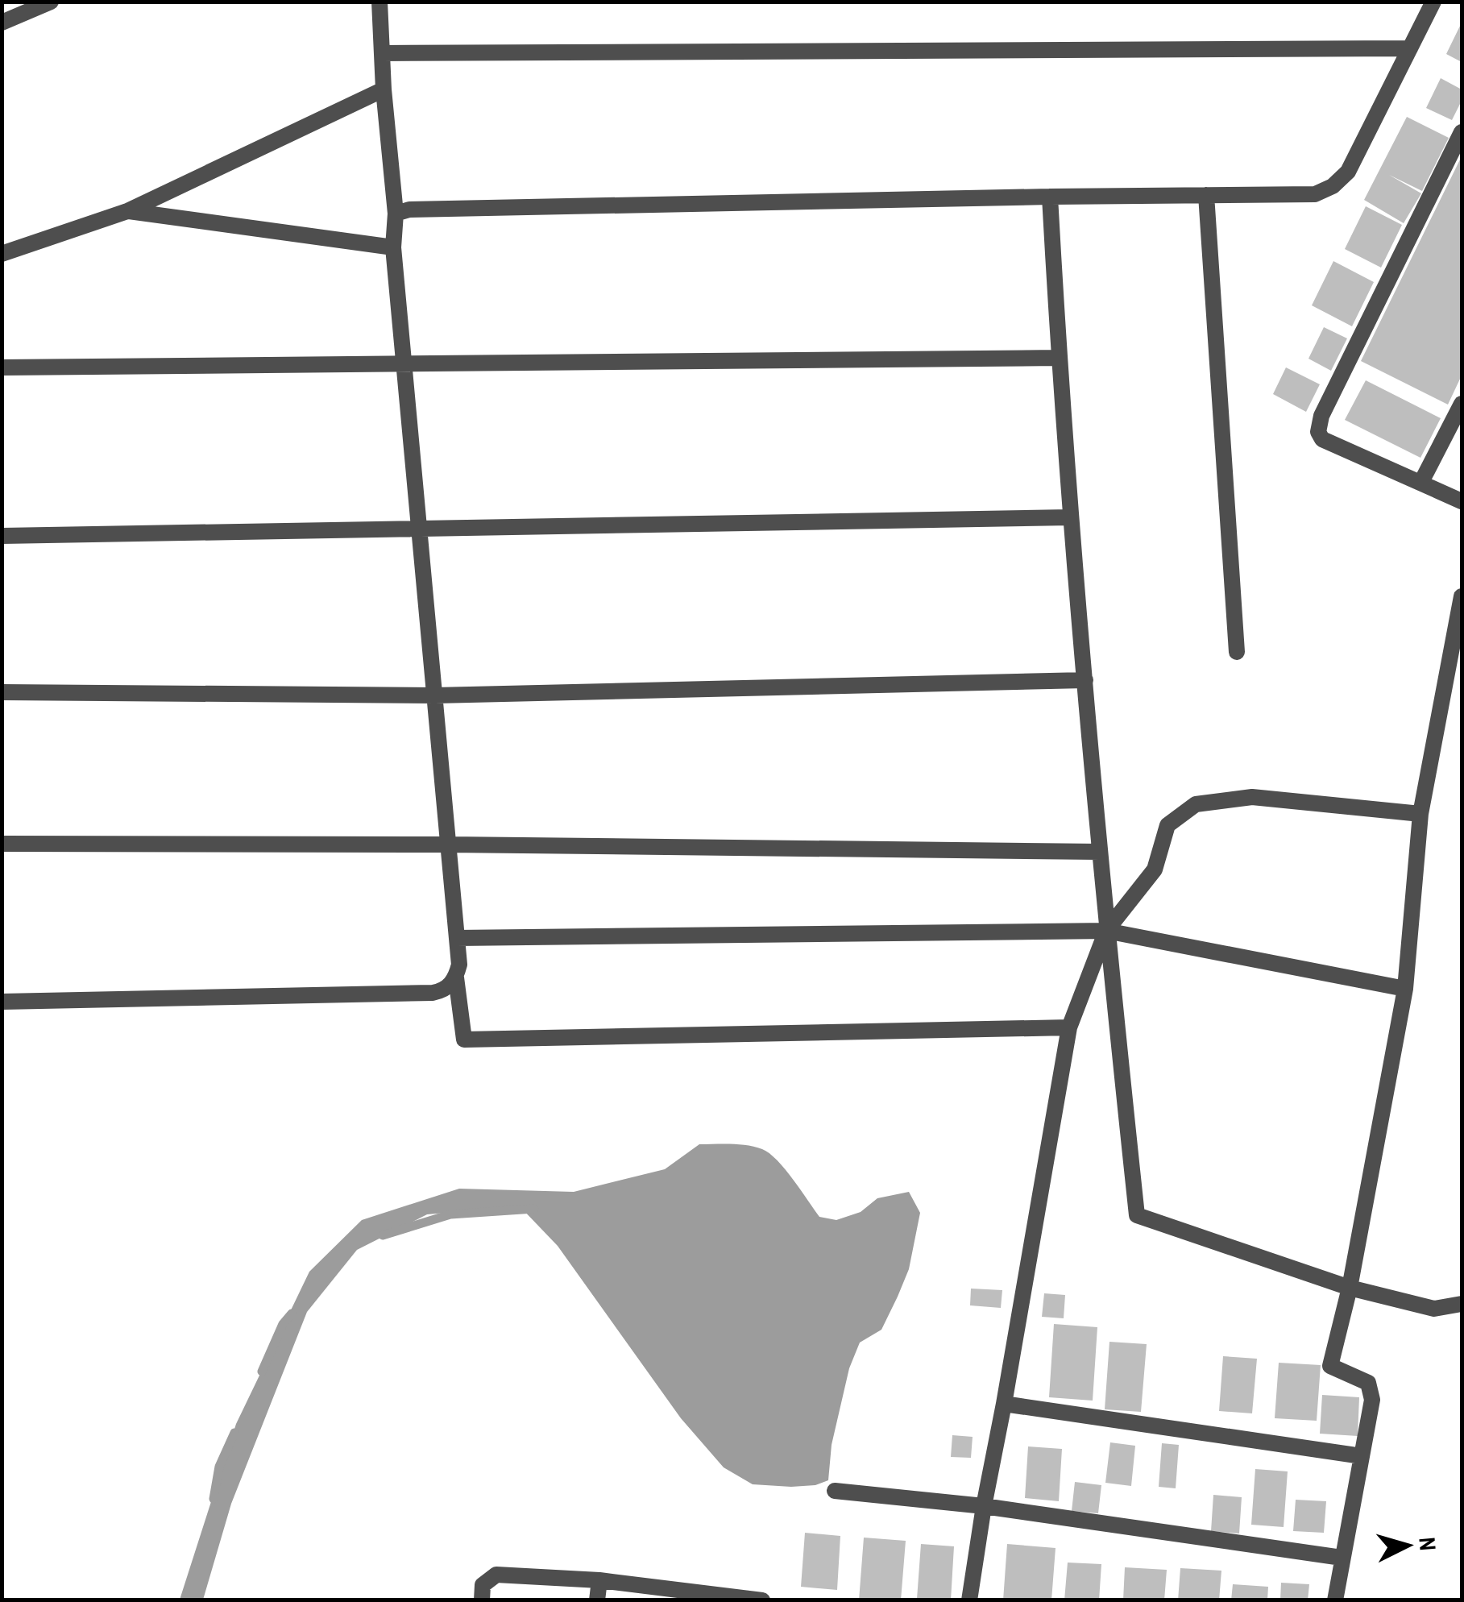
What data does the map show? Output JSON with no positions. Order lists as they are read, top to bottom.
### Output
{
  "north": "right"
}
